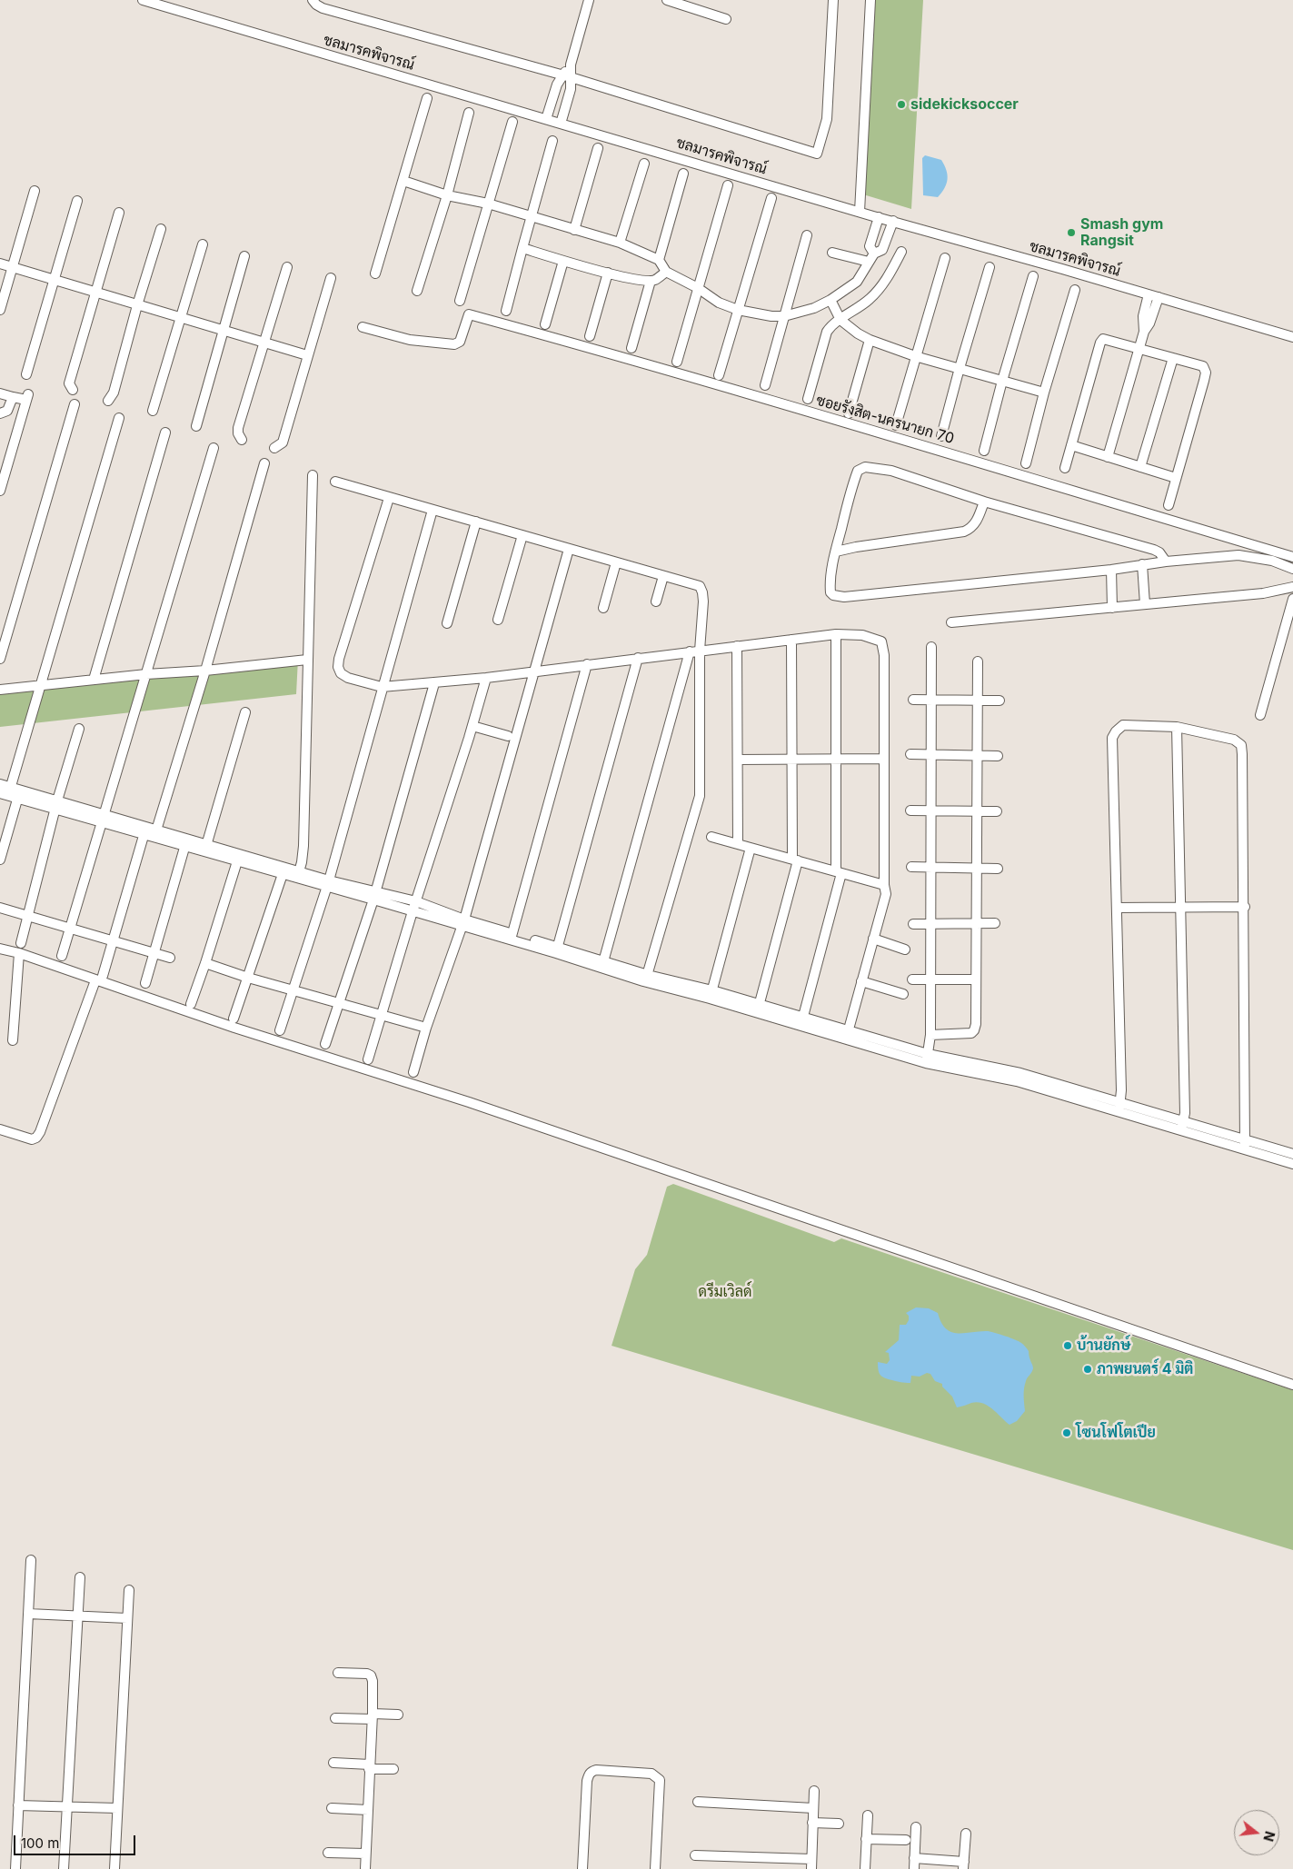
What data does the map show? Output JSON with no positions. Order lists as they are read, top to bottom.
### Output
{
  "streets": {
    "street": ["ชลมารคพิจารณ์", "ซอยรังสิต-นครนายก 70"]
  },
  "parks": ["ดรีมเวิลด์"],
  "places": [
    "sidekicksoccer",
    "Smash gym Rangsit",
    "บ้านยักษ์",
    "ภาพยนตร์ 4 มิติ",
    "โซนโฟโตเปีย"
  ],
  "scale_bar": "100 m",
  "north": "right"
}
